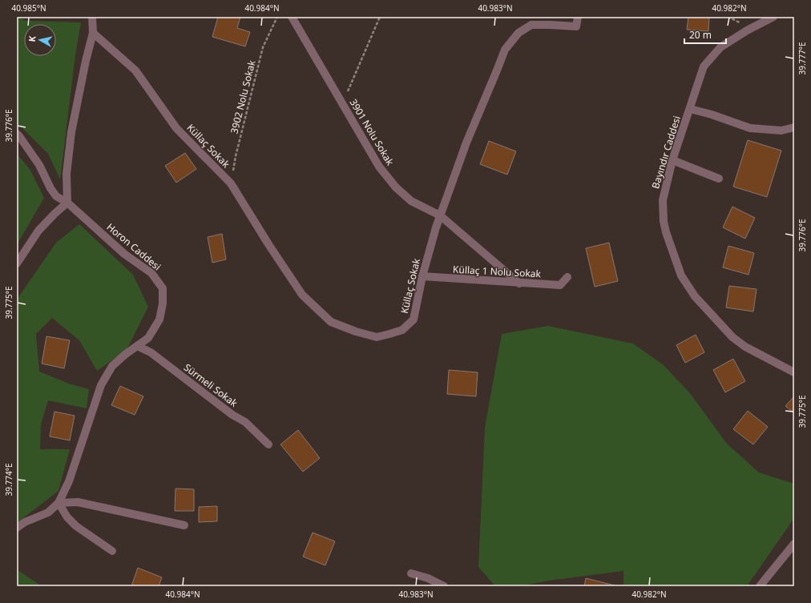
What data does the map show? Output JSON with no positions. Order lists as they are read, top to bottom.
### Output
{
  "streets": {
    "street": [
      "3901 Nolu Sokak",
      "Küllaç Sokak",
      "Bayındır Caddesi",
      "Horon Caddesi",
      "Küllaç 1 Nolu Sokak",
      "Sürmeli Sokak"
    ],
    "path": ["3902 Nolu Sokak"]
  },
  "crossings": [
    ["3902 Nolu Sokak", "Küllaç Sokak"],
    ["3901 Nolu Sokak", "Küllaç Sokak"],
    ["3901 Nolu Sokak", "Küllaç 1 Nolu Sokak"],
    ["Küllaç Sokak", "Küllaç 1 Nolu Sokak"],
    ["Horon Caddesi", "Sürmeli Sokak"]
  ],
  "scale_bar": "20 m",
  "north": "left",
  "coordinates": [
    "40.985°N",
    "40.984°N",
    "40.983°N",
    "40.982°N",
    "39.777°E",
    "39.776°E",
    "39.775°E",
    "39.774°E"
  ]
}
